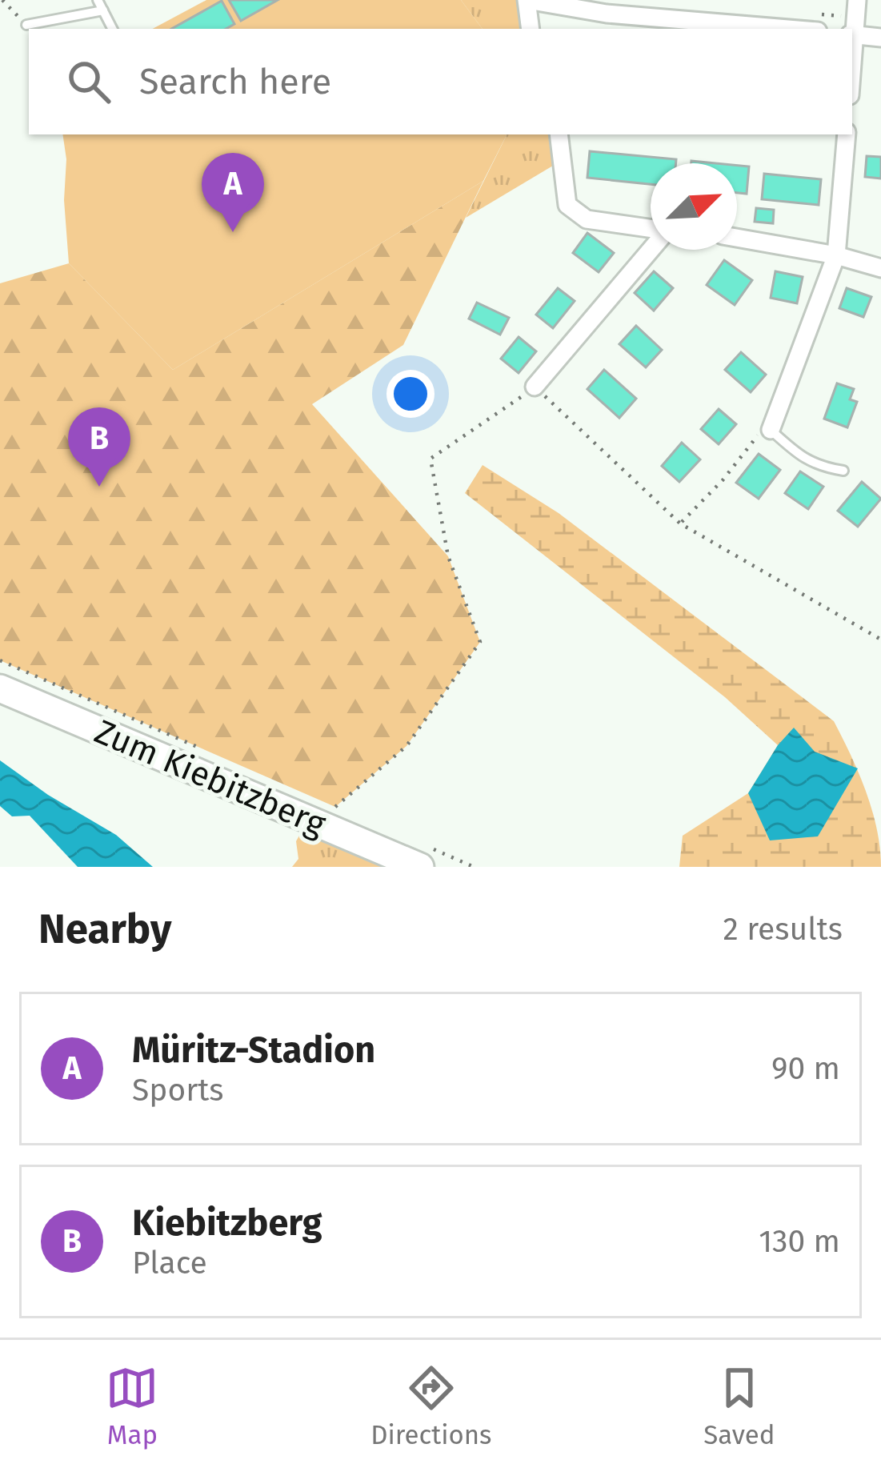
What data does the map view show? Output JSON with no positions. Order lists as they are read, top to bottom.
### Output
{
  "streets": {
    "street": ["Zum Kiebitzberg"]
  },
  "north": "top right",
  "page": {
    "search": "Search here",
    "pins": ["A", "B"],
    "heading": ["Nearby", "2 results"],
    "list": [
      {
        "mark": "A",
        "name": "Müritz-Stadion",
        "note": "Sports",
        "value": "90 m"
      },
      {
        "mark": "B",
        "name": "Kiebitzberg",
        "note": "Place",
        "value": "130 m"
      }
    ],
    "nav": ["Map", "Directions", "Saved"]
  }
}
